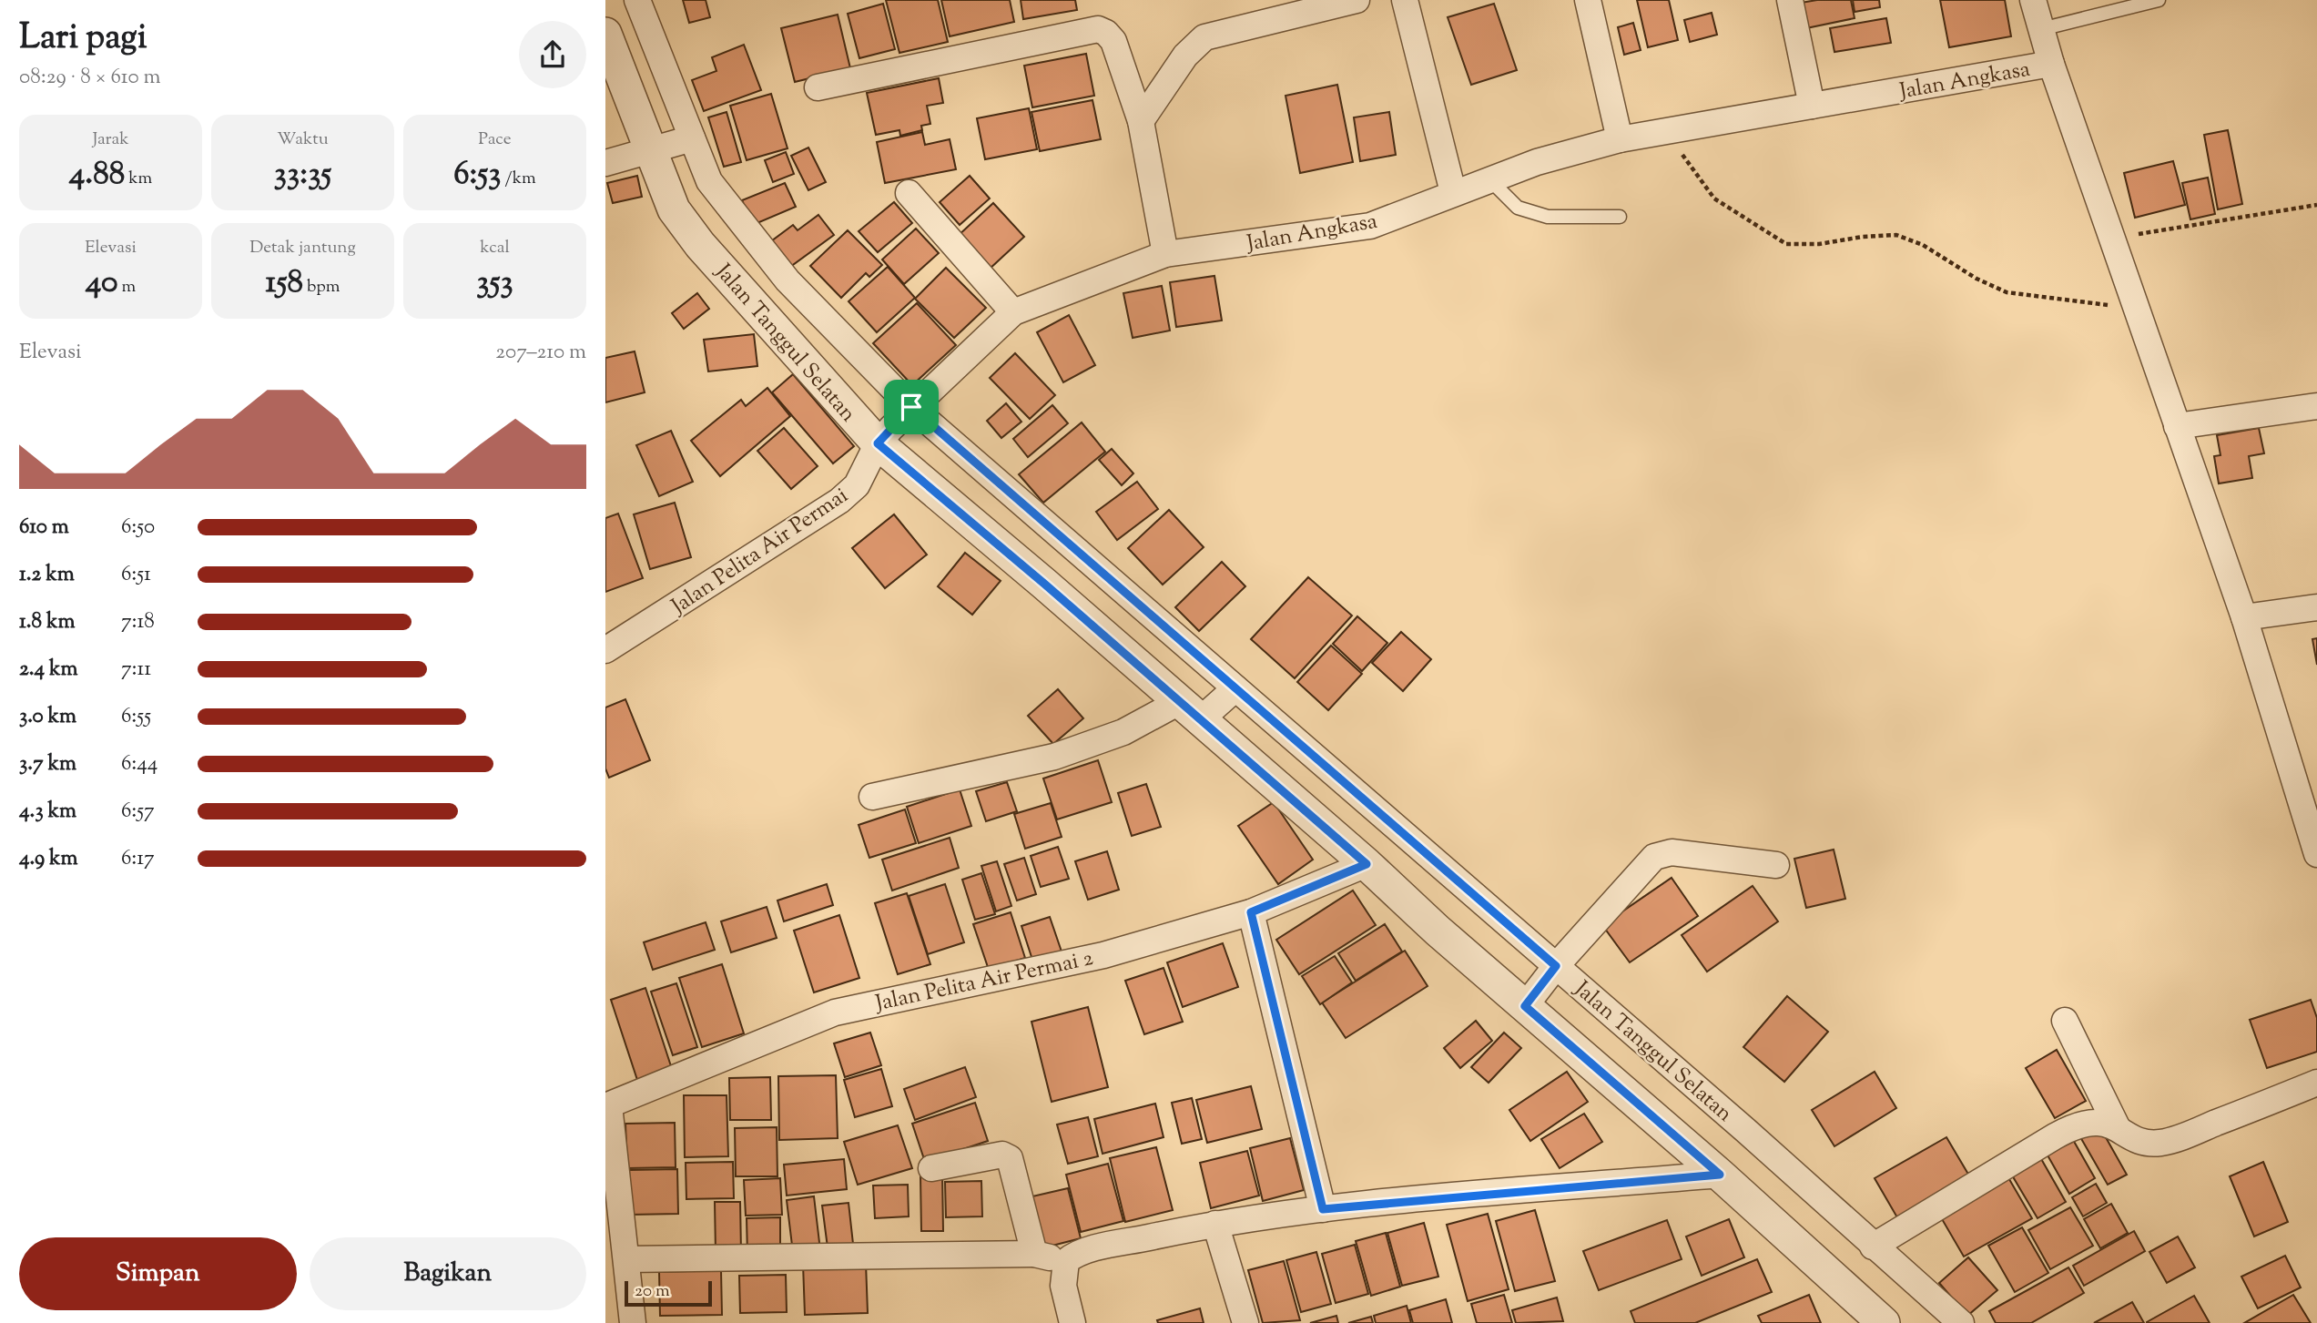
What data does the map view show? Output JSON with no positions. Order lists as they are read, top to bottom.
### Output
{
  "streets": {
    "street": [
      "Jalan Angkasa",
      "Jalan Tanggul Selatan",
      "Jalan Pelita Air Permai",
      "Jalan Pelita Air Permai 2"
    ]
  },
  "crossings": [
    ["Jalan Angkasa", "Jalan Tanggul Selatan"],
    ["Jalan Angkasa", "Jalan Pelita Air Permai"],
    ["Jalan Tanggul Selatan", "Jalan Pelita Air Permai"],
    ["Jalan Tanggul Selatan", "Jalan Pelita Air Permai 2"]
  ],
  "scale_bar": "20 m",
  "page": {
    "heading": ["Lari pagi", "08:29 · 8 × 610 m"],
    "stats": [
      ["Jarak", "4.88 km"],
      ["Waktu", "33:35"],
      ["Pace", "6:53 /km"],
      ["Elevasi", "40 m"],
      ["Detak jantung", "158 bpm"],
      ["kcal", "353"]
    ],
    "chart": ["Elevasi", "207–210 m"],
    "list": [
      {
        "name": "610 m",
        "note": "6:50"
      },
      {
        "name": "1.2 km",
        "note": "6:51"
      },
      {
        "name": "1.8 km",
        "note": "7:18"
      },
      {
        "name": "2.4 km",
        "note": "7:11"
      },
      {
        "name": "3.0 km",
        "note": "6:55"
      },
      {
        "name": "3.7 km",
        "note": "6:44"
      },
      {
        "name": "4.3 km",
        "note": "6:57"
      },
      {
        "name": "4.9 km",
        "note": "6:17"
      }
    ],
    "buttons": ["Simpan", "Bagikan"],
    "scale": "20 m"
  }
}
